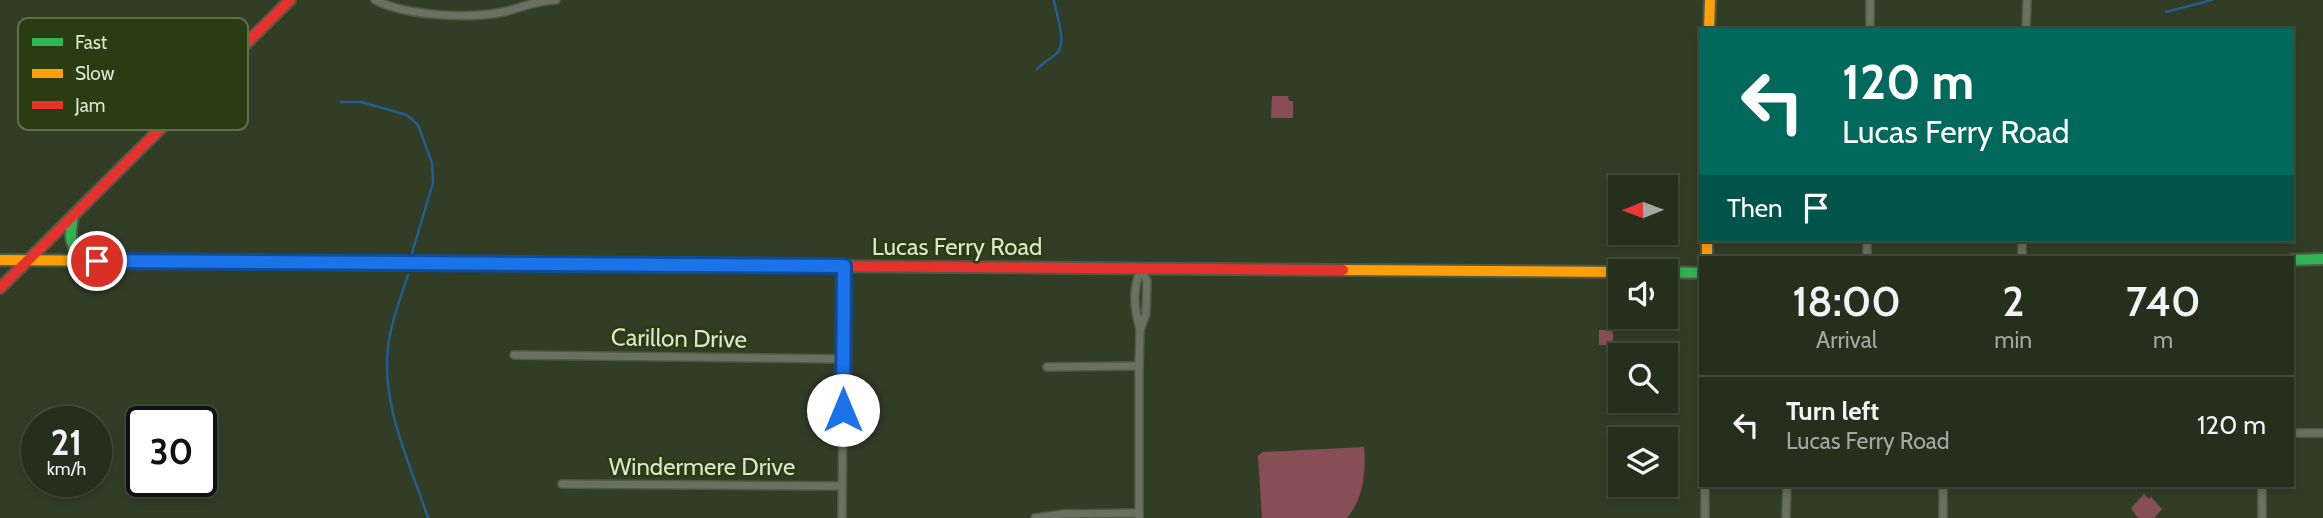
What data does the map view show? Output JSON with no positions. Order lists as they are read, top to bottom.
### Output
{
  "streets": {
    "street": ["Lucas Ferry Road", "Carillon Drive", "Windermere Drive"]
  },
  "legend": ["Fast", "Slow", "Jam"],
  "north": "left",
  "page": {
    "turn": ["120 m", "Lucas Ferry Road"],
    "then": "Then",
    "eta": [
      "18:00",
      "Arrival",
      "2",
      "min",
      "740",
      "m"
    ],
    "list": [
      {
        "name": "Turn left",
        "note": "Lucas Ferry Road",
        "value": "120 m"
      }
    ],
    "speed": "21 km/h",
    "limit": "30"
  }
}
